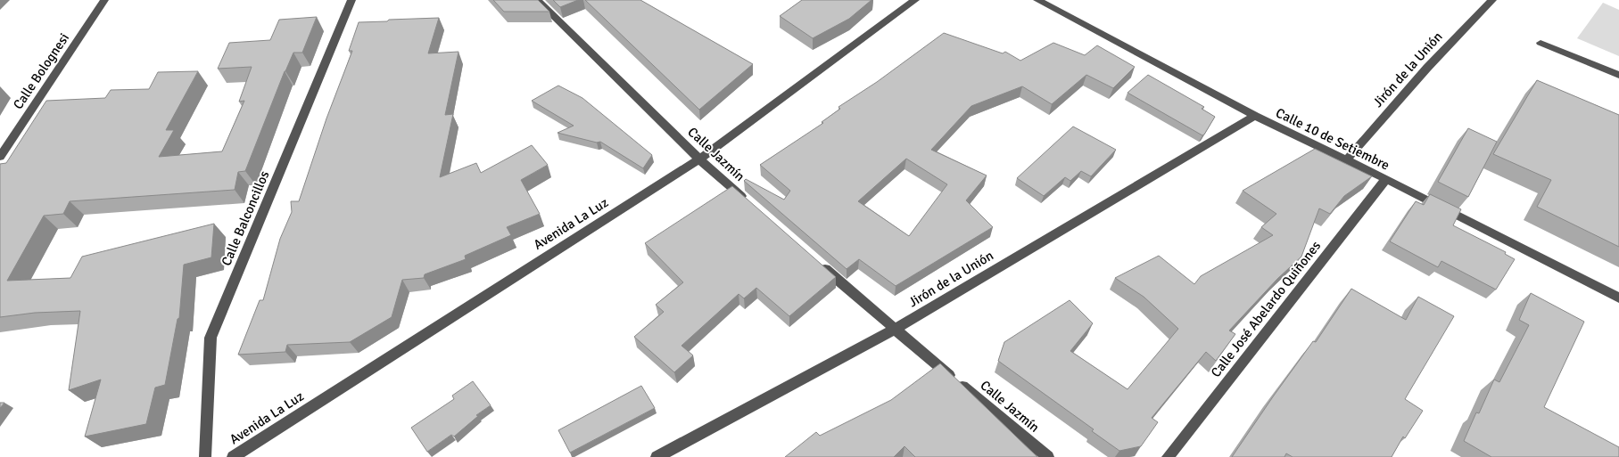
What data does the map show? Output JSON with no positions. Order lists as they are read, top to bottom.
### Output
{
  "streets": {
    "street": [
      "Jirón de la Unión",
      "Calle Bolognesi",
      "Calle 10 de Setiembre",
      "Calle Jazmín",
      "Calle Balconcillos",
      "Avenida La Luz",
      "Calle José Abelardo Quiñones"
    ]
  },
  "crossings": [
    ["Jirón de la Unión", "Calle 10 de Setiembre"],
    ["Jirón de la Unión", "Calle Jazmín"],
    ["Calle 10 de Setiembre", "Calle José Abelardo Quiñones"],
    ["Calle Jazmín", "Avenida La Luz"]
  ]
}
